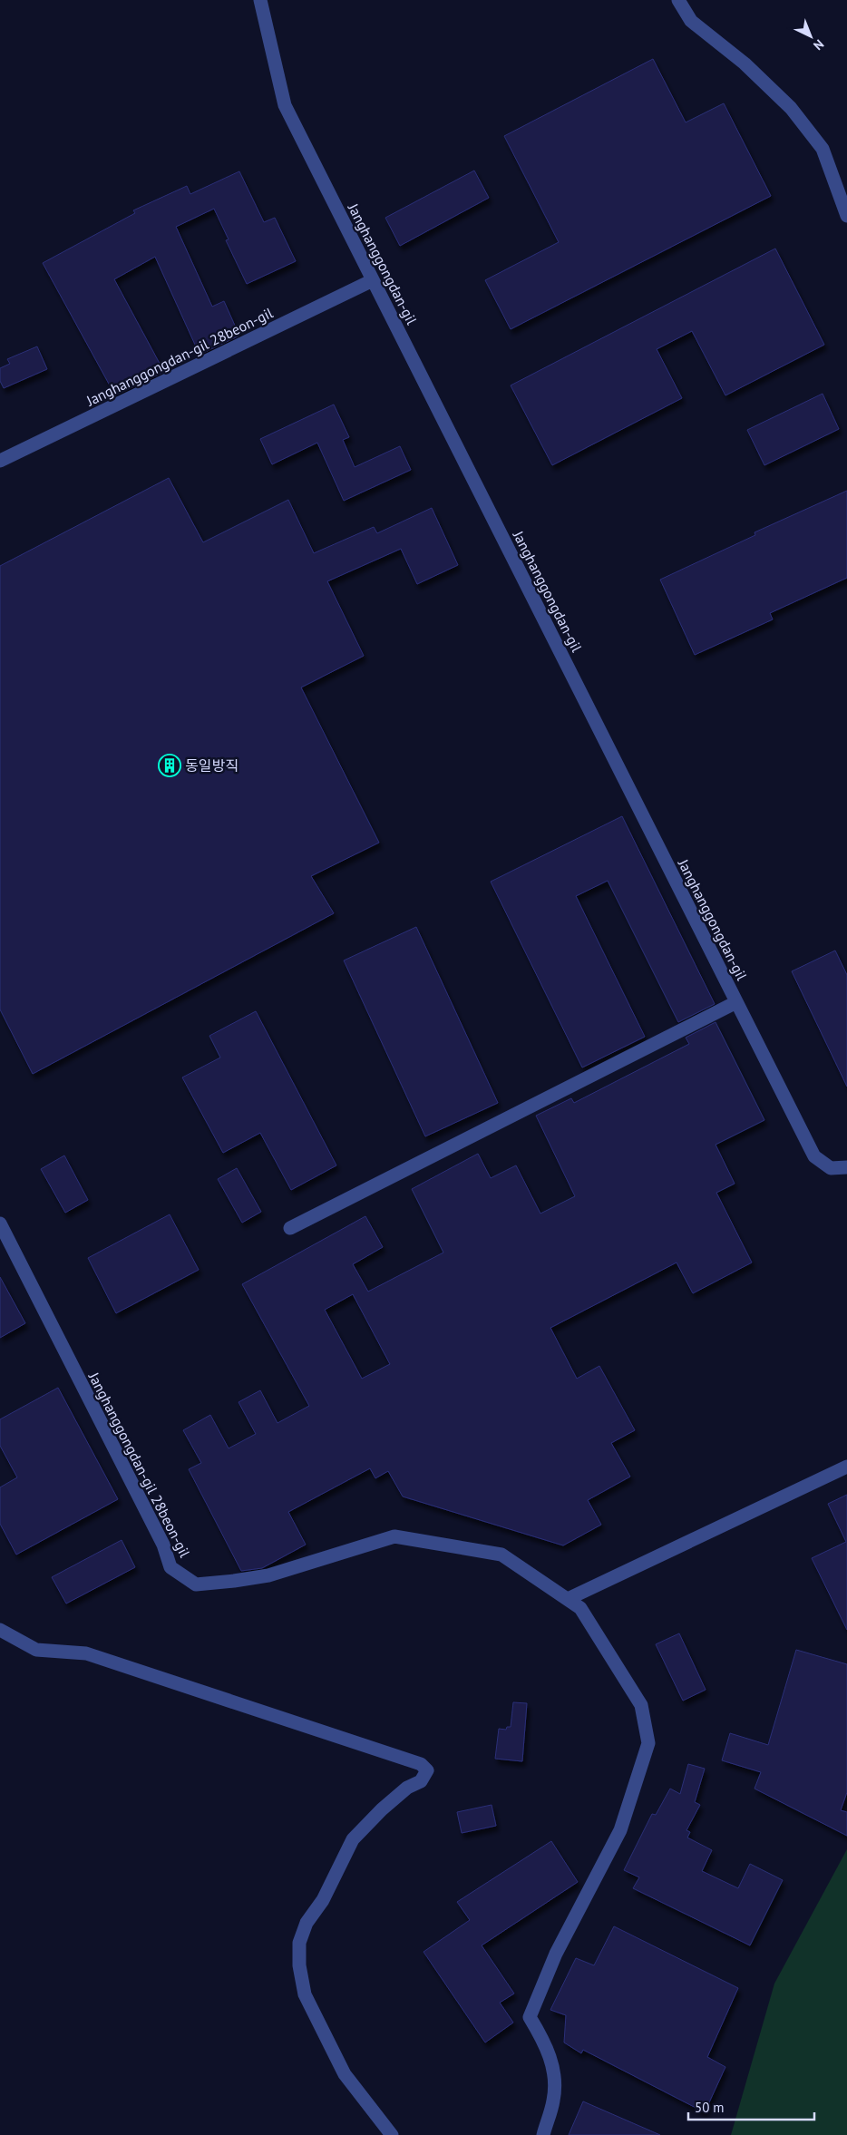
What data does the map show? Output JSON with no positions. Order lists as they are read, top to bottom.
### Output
{
  "streets": {
    "street": ["Janghanggongdan-gil", "Janghanggongdan-gil 28beon-gil"]
  },
  "crossings": [
    ["Janghanggongdan-gil", "Janghanggongdan-gil 28beon-gil"]
  ],
  "places": {
    "building": ["동일방직"]
  },
  "scale_bar": "50 m",
  "north": "bottom right"
}
